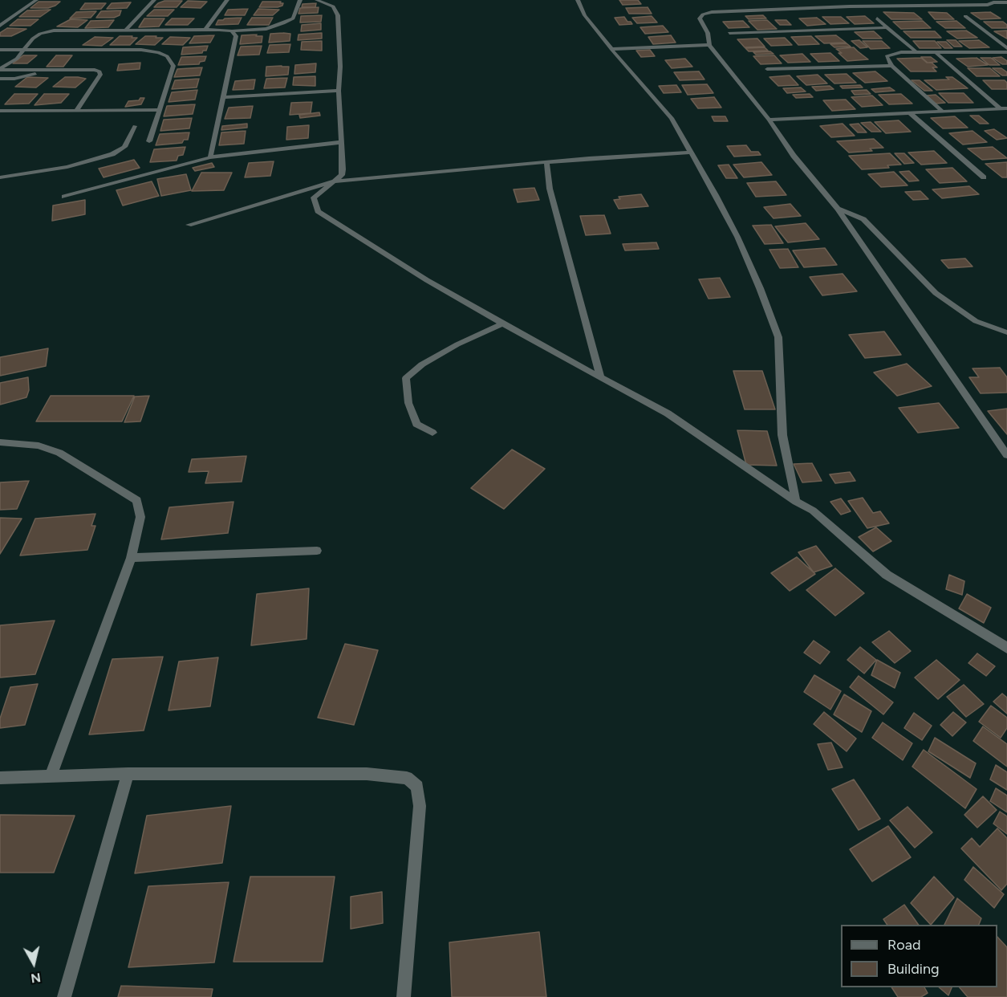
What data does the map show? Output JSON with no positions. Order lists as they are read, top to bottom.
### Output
{
  "legend": ["Road", "Building"],
  "north": "bottom"
}
